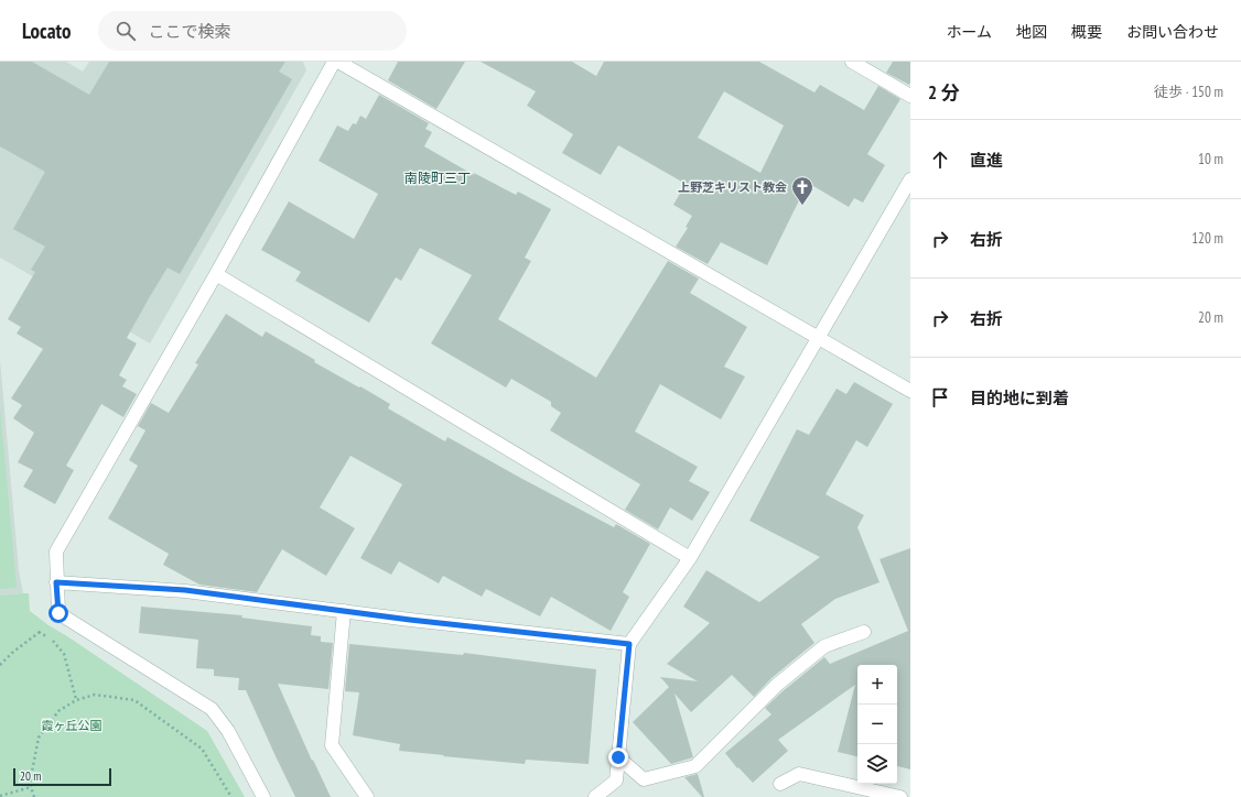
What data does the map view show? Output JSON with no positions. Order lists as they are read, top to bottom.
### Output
{
  "districts": ["南陵町三丁"],
  "parks": ["霞ヶ丘公園"],
  "places": {
    "church": ["上野芝キリスト教会"]
  },
  "scale_bar": "20 m",
  "page": {
    "header": "Locato",
    "search": "ここで検索",
    "nav": [
      "ホーム",
      "地図",
      "概要",
      "お問い合わせ"
    ],
    "heading": ["2 分", "徒歩 · 150 m"],
    "list": [
      ["直進", "10 m"],
      ["右折", "120 m"],
      ["右折", "20 m"],
      "目的地に到着"
    ],
    "map_buttons": ["+", "−"],
    "scale": "20 m"
  }
}
